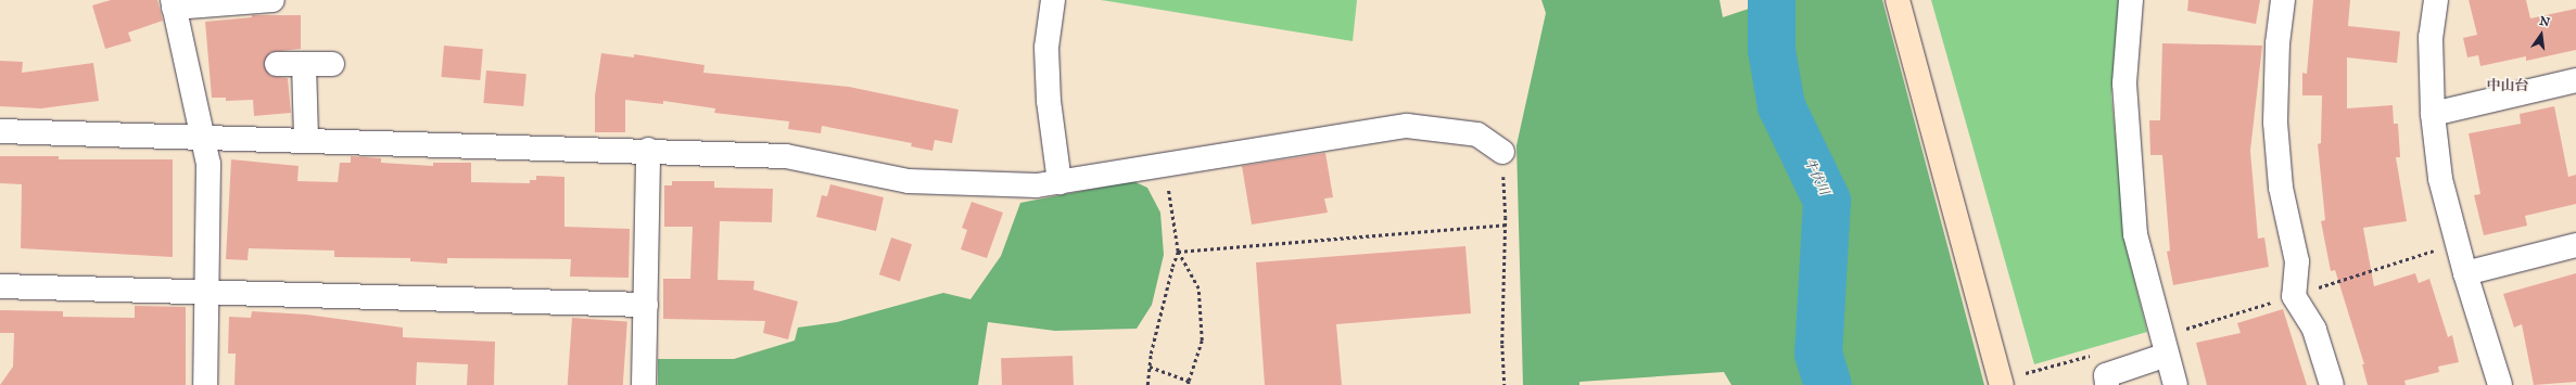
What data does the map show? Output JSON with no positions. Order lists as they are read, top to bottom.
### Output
{
  "districts": ["中山台"],
  "water": ["牛伏川"],
  "north": "top"
}
